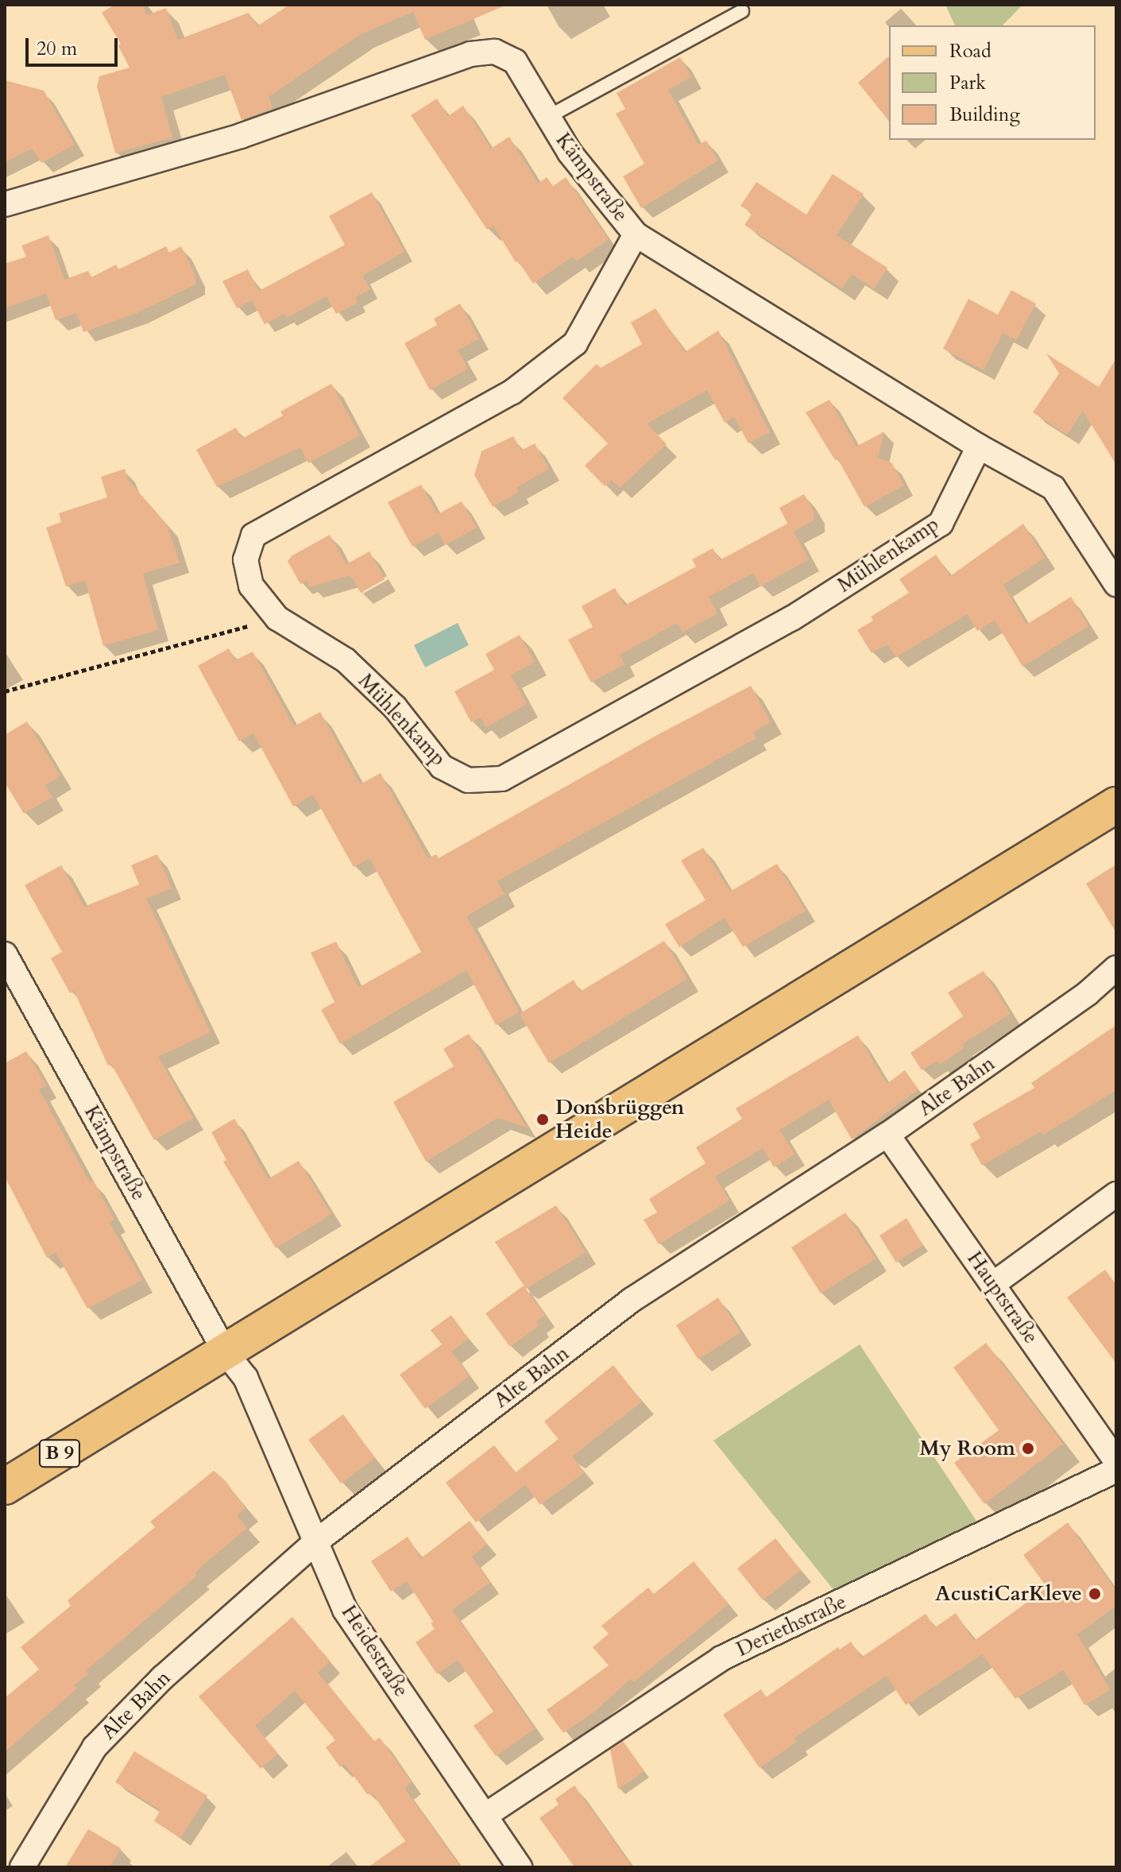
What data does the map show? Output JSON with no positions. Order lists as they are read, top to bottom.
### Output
{
  "streets": {
    "main road": ["B 9"],
    "street": [
      "Kämpstraße",
      "Mühlenkamp",
      "Alte Bahn",
      "Hauptstraße",
      "Deriethstraße",
      "Heidestraße"
    ]
  },
  "crossings": [
    ["Kämpstraße", "Mühlenkamp"],
    ["Kämpstraße", "B 9"],
    ["Kämpstraße", "Heidestraße"],
    ["Alte Bahn", "Hauptstraße"],
    ["Alte Bahn", "Heidestraße"],
    ["B 9", "Heidestraße"],
    ["Deriethstraße", "Heidestraße"]
  ],
  "places": ["Donsbrüggen Heide", "My Room", "AcustiCarKleve"],
  "legend": ["Road", "Park", "Building"],
  "scale_bar": "20 m"
}
